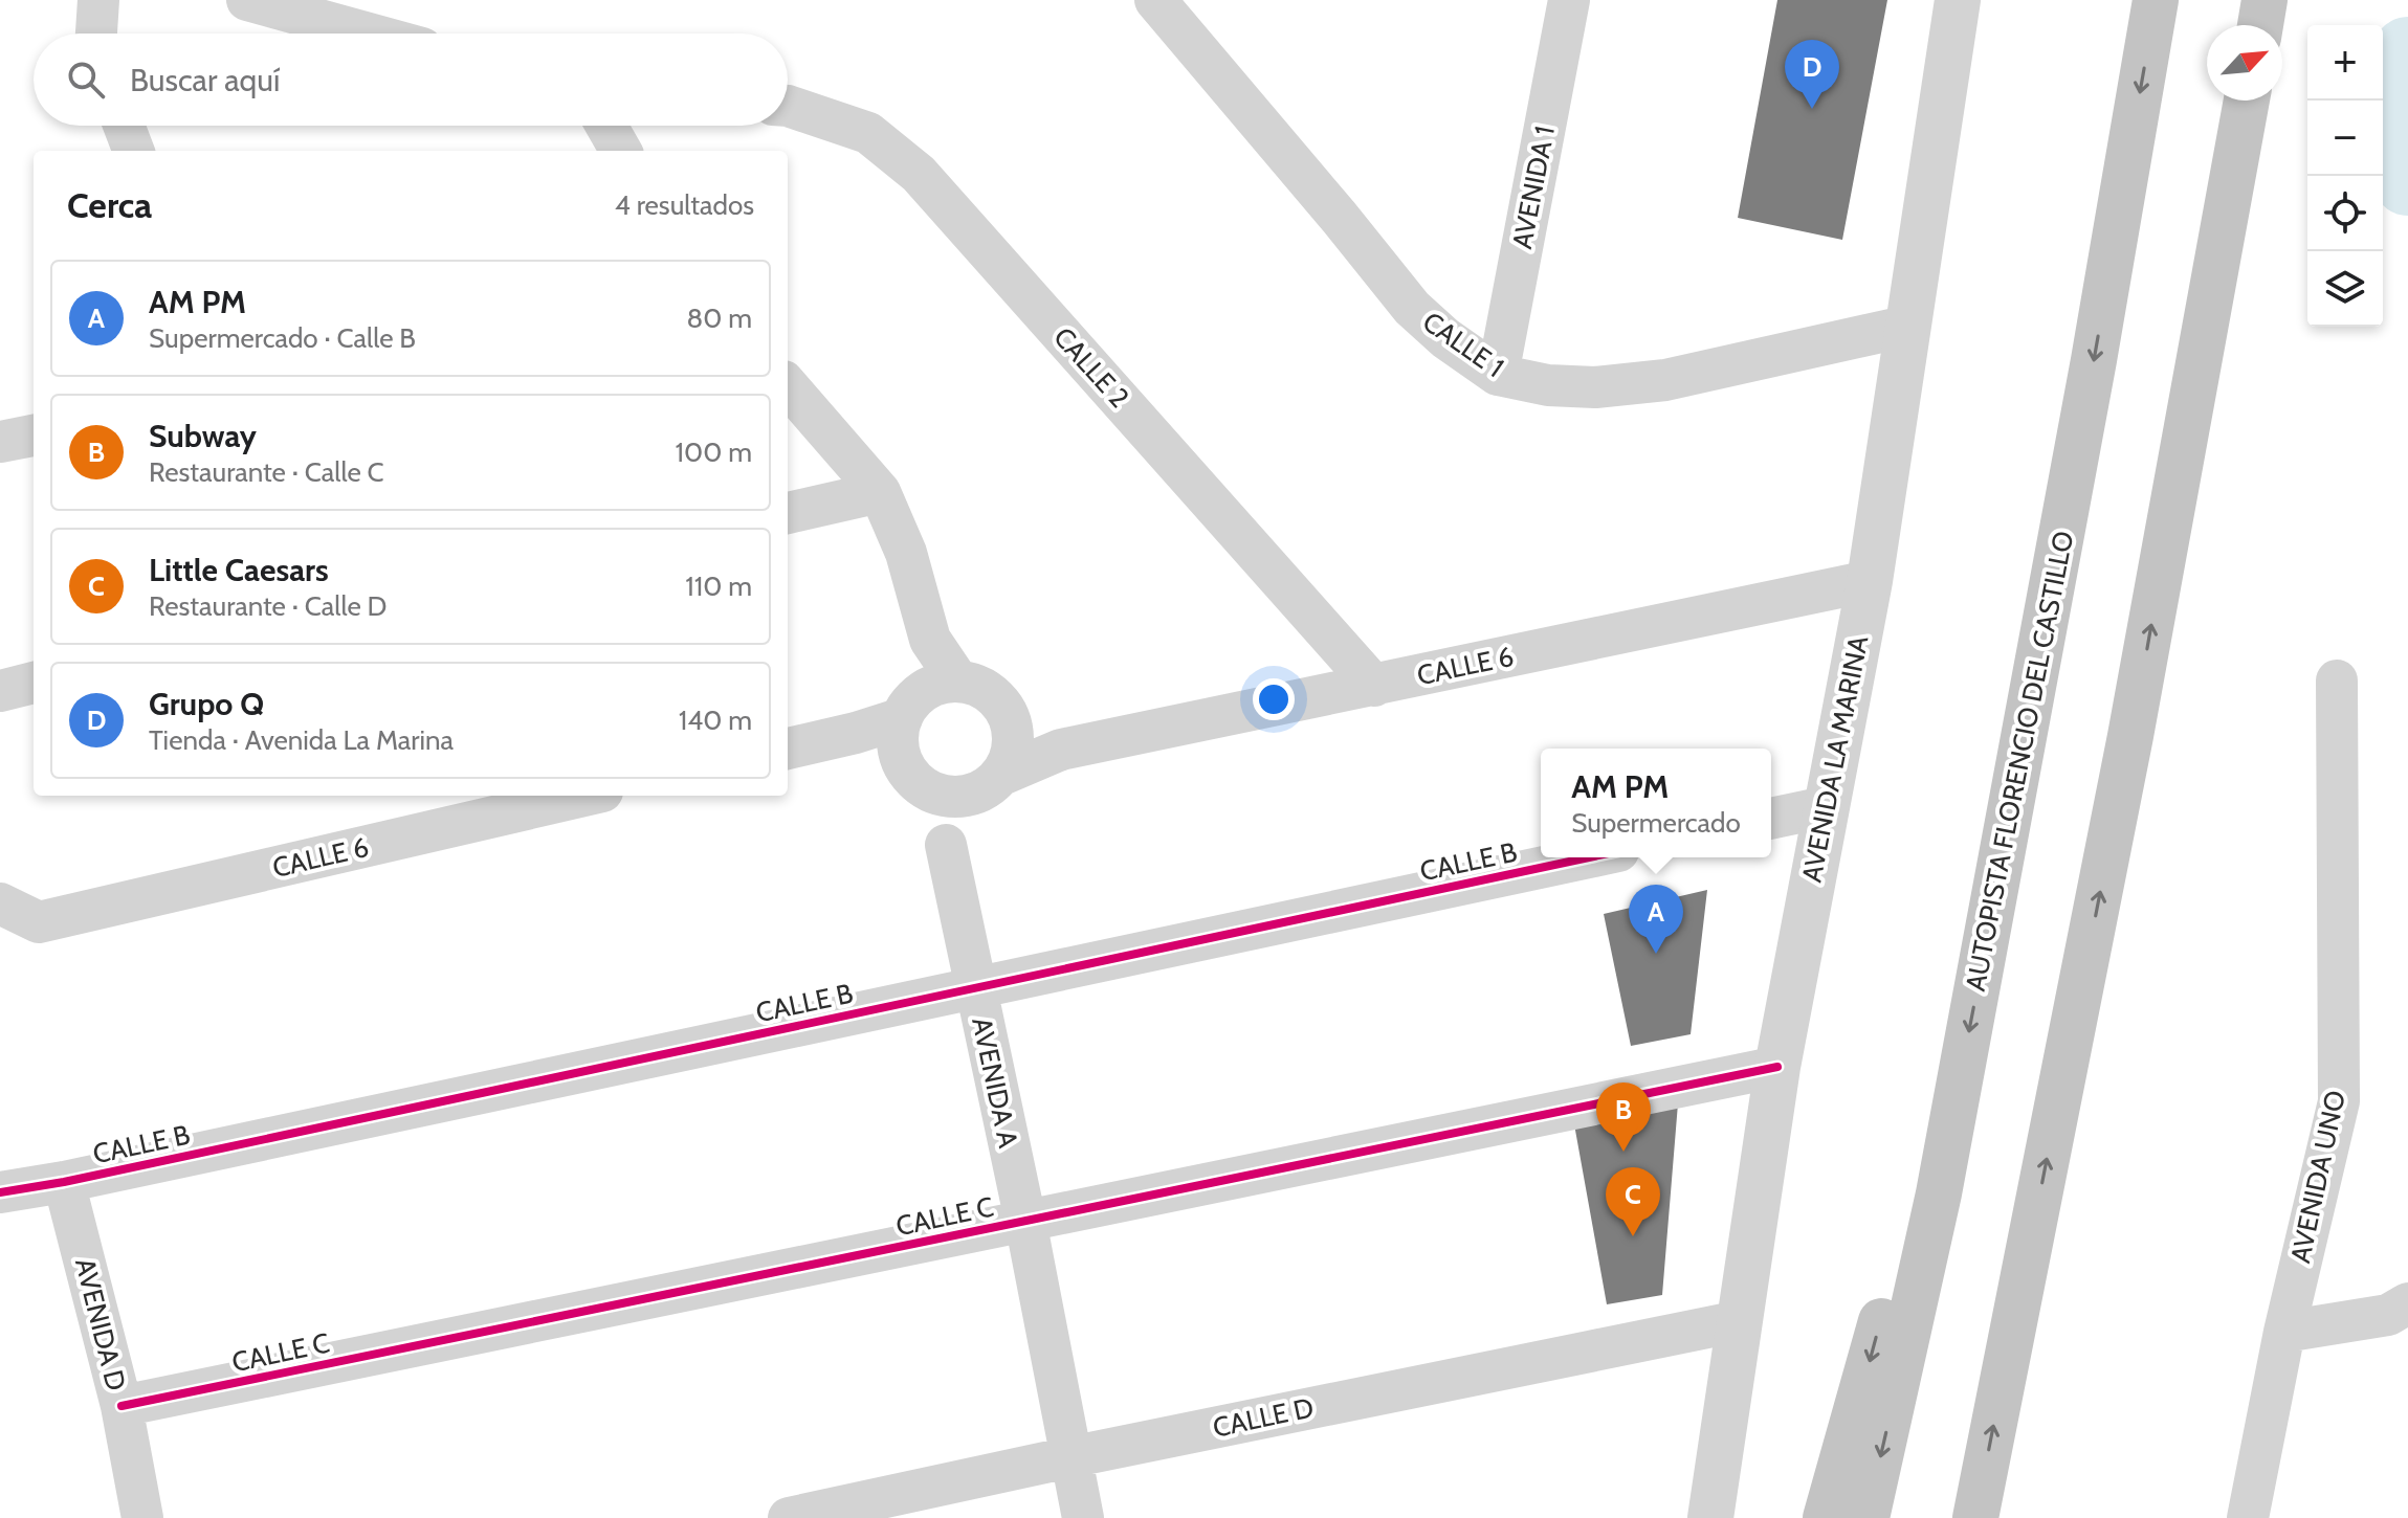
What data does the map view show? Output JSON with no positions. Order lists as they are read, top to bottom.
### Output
{
  "streets": {
    "highway": ["AUTOPISTA FLORENCIO DEL CASTILLO"],
    "street": [
      "AVENIDA 1",
      "CALLE 1",
      "CALLE 2",
      "CALLE 6",
      "AVENIDA LA MARINA",
      "CALLE B",
      "AVENIDA A",
      "AVENIDA UNO",
      "CALLE C",
      "AVENIDA D",
      "CALLE D"
    ]
  },
  "crossings": [
    ["AVENIDA 1", "CALLE 1"],
    ["CALLE 1", "AVENIDA LA MARINA"],
    ["CALLE 2", "CALLE 6"],
    ["CALLE 6", "AVENIDA LA MARINA"],
    ["AVENIDA LA MARINA", "CALLE C"],
    ["AVENIDA LA MARINA", "CALLE D"],
    ["CALLE B", "AVENIDA A"],
    ["CALLE B", "AVENIDA D"],
    ["AVENIDA A", "CALLE C"],
    ["AVENIDA A", "CALLE D"],
    ["CALLE C", "AVENIDA D"]
  ],
  "north": "top right",
  "page": {
    "map_buttons": ["+", "−"],
    "search": "Buscar aquí",
    "pins": [
      "D",
      "A",
      "B",
      "C"
    ],
    "heading": ["Cerca", "4 resultados"],
    "list": [
      {
        "mark": "A",
        "name": "AM PM",
        "note": "Supermercado · Calle B",
        "value": "80 m"
      },
      {
        "mark": "B",
        "name": "Subway",
        "note": "Restaurante · Calle C",
        "value": "100 m"
      },
      {
        "mark": "C",
        "name": "Little Caesars",
        "note": "Restaurante · Calle D",
        "value": "110 m"
      },
      {
        "mark": "D",
        "name": "Grupo Q",
        "note": "Tienda · Avenida La Marina",
        "value": "140 m"
      }
    ],
    "popup": ["AM PM", "Supermercado"]
  }
}
